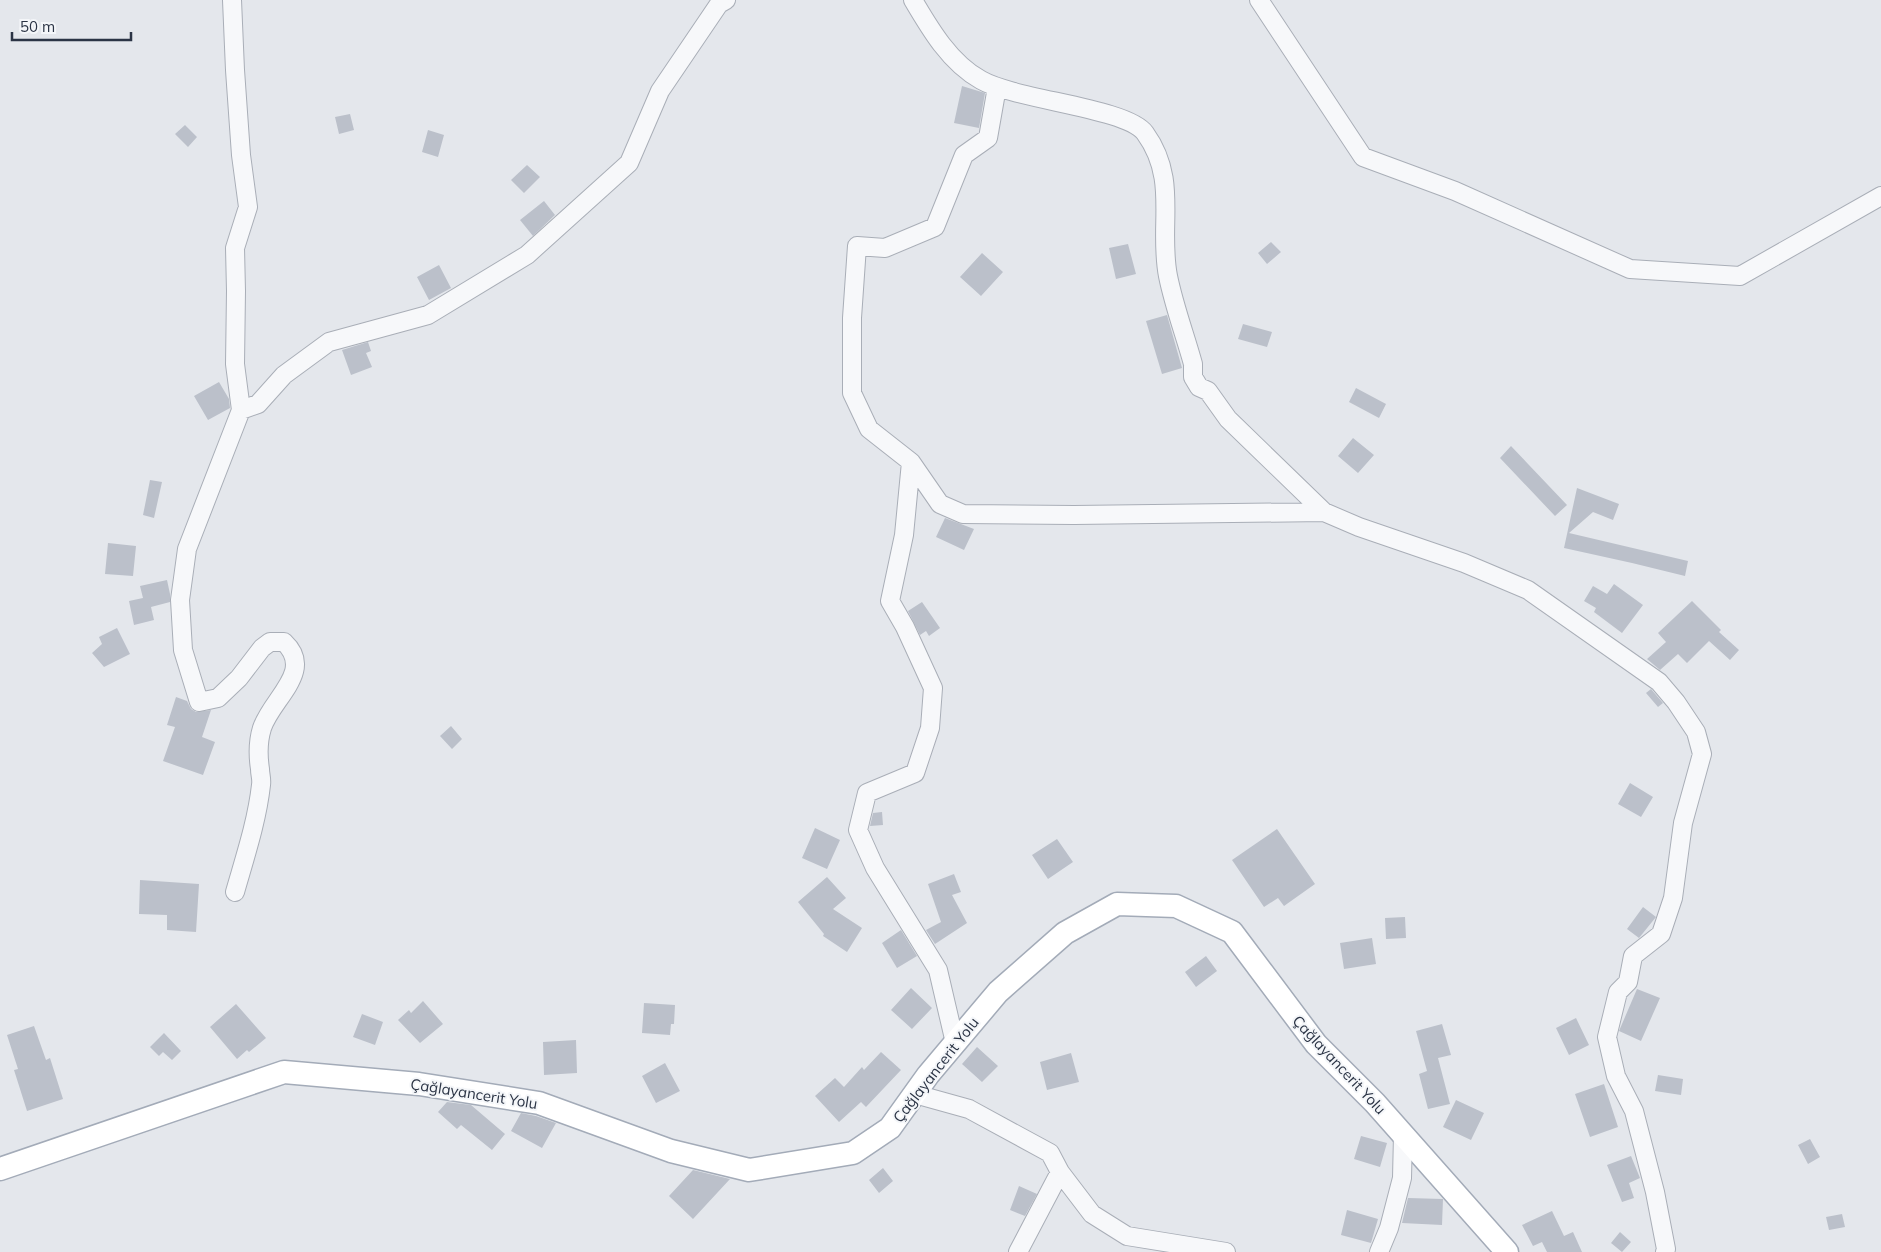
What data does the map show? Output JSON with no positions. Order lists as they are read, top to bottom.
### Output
{
  "streets": {
    "main road": ["Çağlayancerit Yolu"]
  },
  "scale_bar": "50 m"
}
